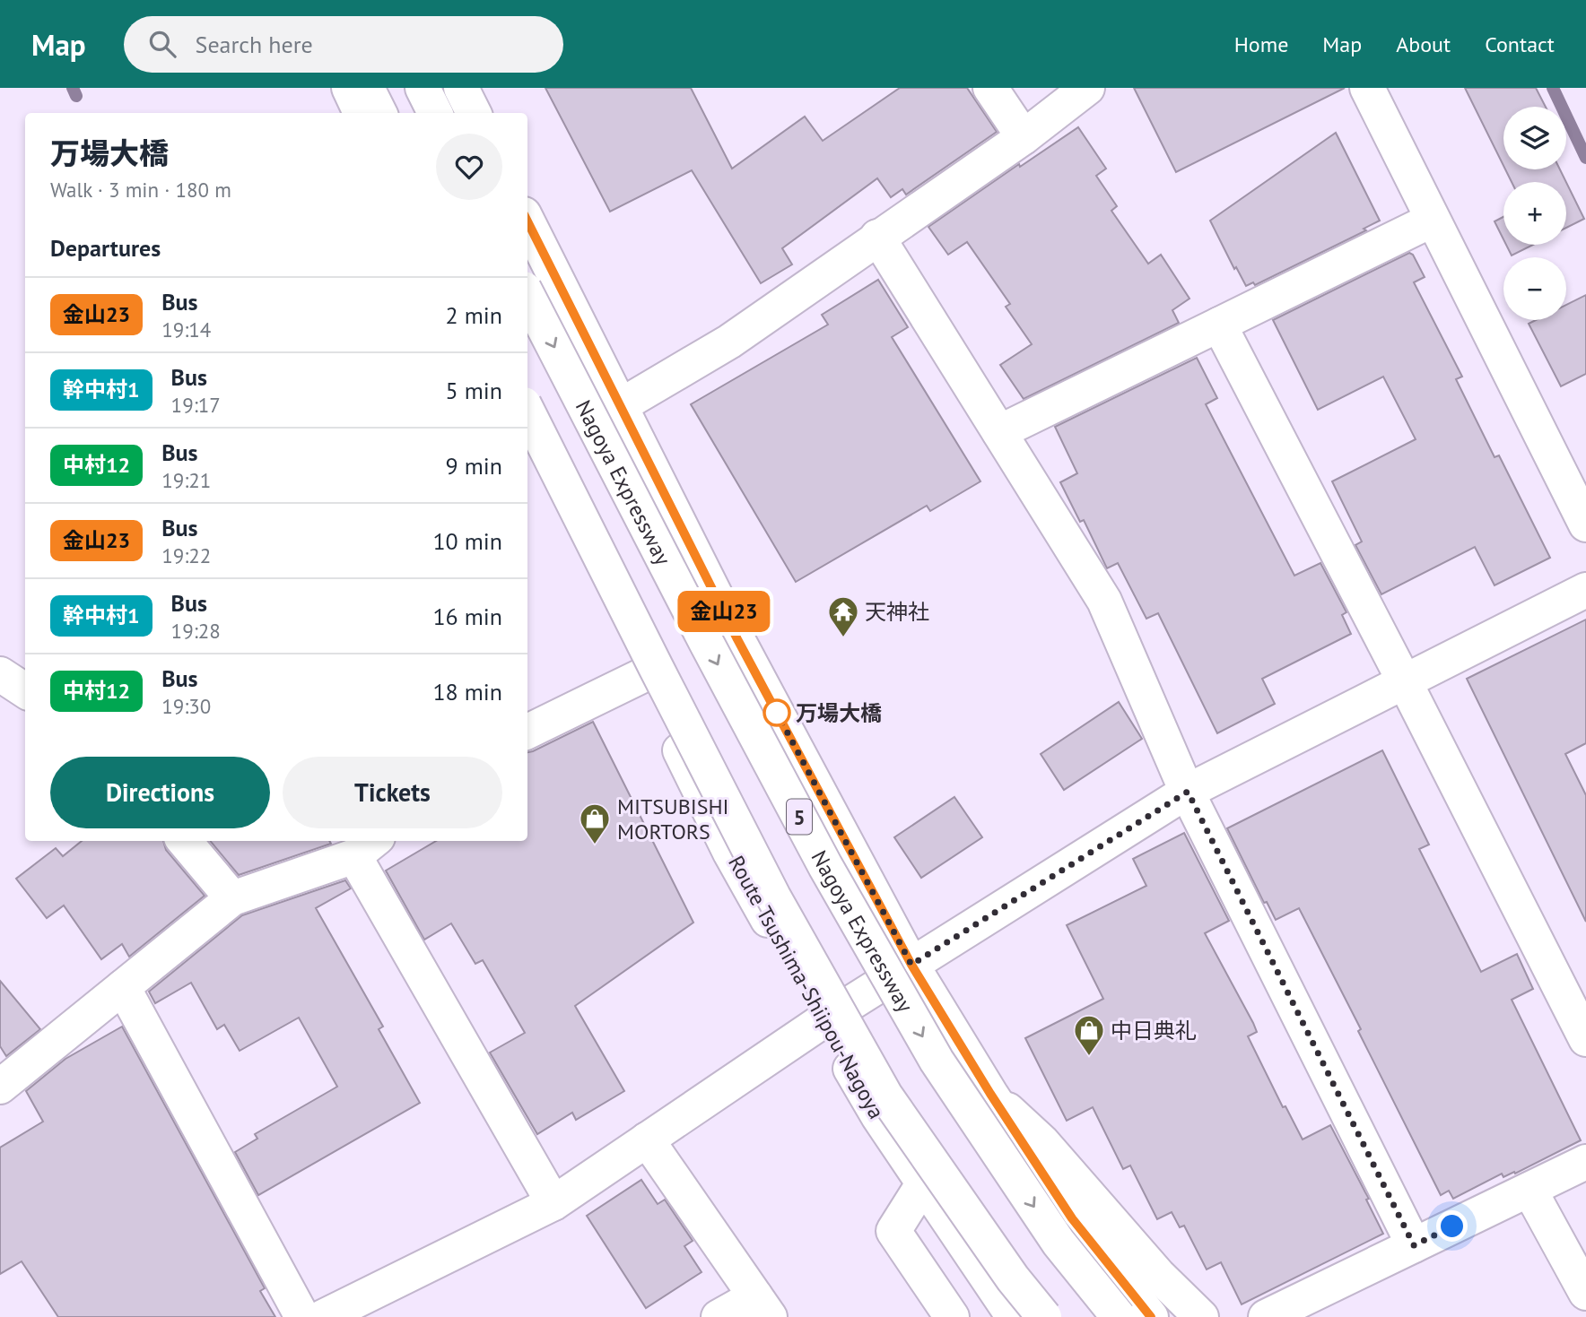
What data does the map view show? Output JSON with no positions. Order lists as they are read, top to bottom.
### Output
{
  "streets": {
    "main road": ["Nagoya Expressway", "5", "Route Tsushima-Shiipou-Nagoya"]
  },
  "places": {
    "temple": ["天神社"],
    "other": ["万場大橋"],
    "shop": ["MITSUBISHI MORTORS", "中日典礼"]
  },
  "lines": ["bus line 金山23"],
  "page": {
    "header": "Map",
    "search": "Search here",
    "nav": [
      "Home",
      "Map",
      "About",
      "Contact"
    ],
    "on_map": "金山23",
    "map_buttons": ["+", "−"],
    "heading": [
      ["万場大橋", "Walk · 3 min · 180 m"],
      "Departures"
    ],
    "list": [
      {
        "mark": "金山23",
        "name": "Bus",
        "note": "19:14",
        "value": "2 min"
      },
      {
        "mark": "幹中村1",
        "name": "Bus",
        "note": "19:17",
        "value": "5 min"
      },
      {
        "mark": "中村12",
        "name": "Bus",
        "note": "19:21",
        "value": "9 min"
      },
      {
        "mark": "金山23",
        "name": "Bus",
        "note": "19:22",
        "value": "10 min"
      },
      {
        "mark": "幹中村1",
        "name": "Bus",
        "note": "19:28",
        "value": "16 min"
      },
      {
        "mark": "中村12",
        "name": "Bus",
        "note": "19:30",
        "value": "18 min"
      }
    ],
    "buttons": ["Directions", "Tickets"]
  }
}
